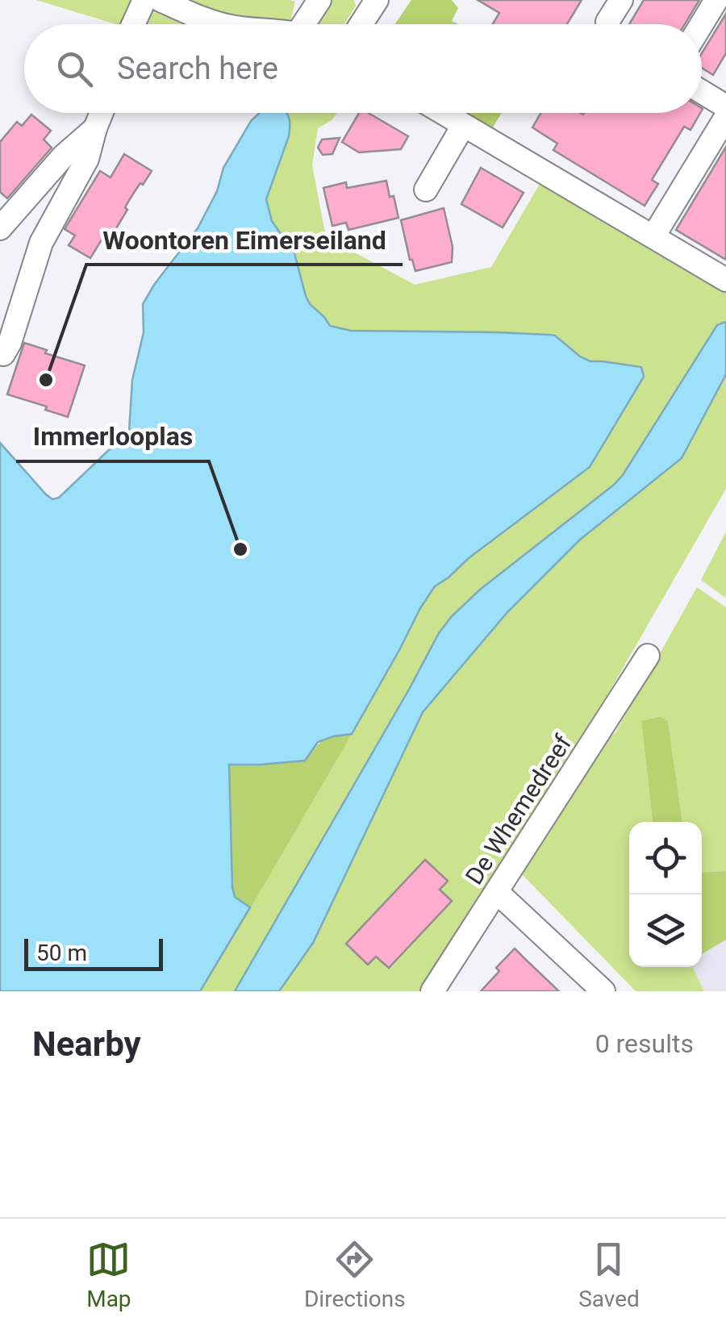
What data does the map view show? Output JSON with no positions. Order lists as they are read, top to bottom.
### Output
{
  "streets": {
    "street": ["De Whemedreef"]
  },
  "places": ["Woontoren Eimerseiland", "Immerlooplas"],
  "scale_bar": "50 m",
  "page": {
    "search": "Search here",
    "scale": "50 m",
    "heading": ["Nearby", "0 results"],
    "nav": ["Map", "Directions", "Saved"]
  }
}
